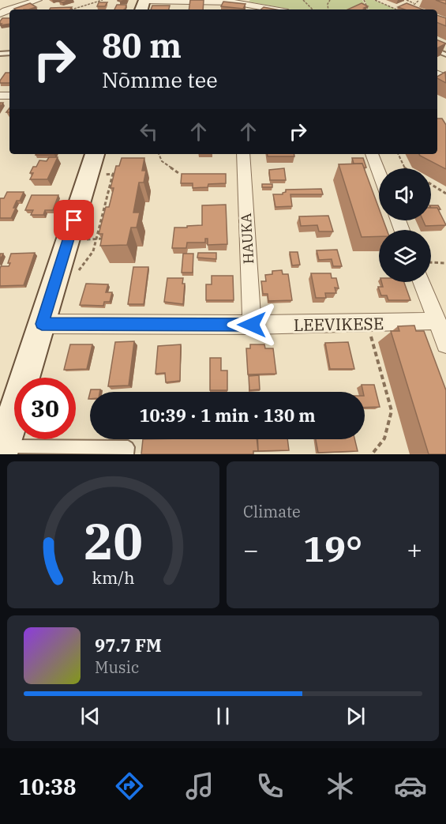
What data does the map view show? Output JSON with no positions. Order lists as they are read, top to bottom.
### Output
{
  "streets": {
    "street": ["HAUKA", "LEEVIKESE"]
  },
  "crossings": [
    ["HAUKA", "LEEVIKESE"]
  ],
  "page": {
    "turn": ["80 m", "Nõmme tee"],
    "limit": "30",
    "trip": "10:39 · 1 min · 130 m",
    "tile": "Climate",
    "heat": ["−", "19°", "+"],
    "song": ["97.7 FM", "Music"],
    "tabs": "10:38",
    "gauge": ["20", "km/h"]
  }
}
